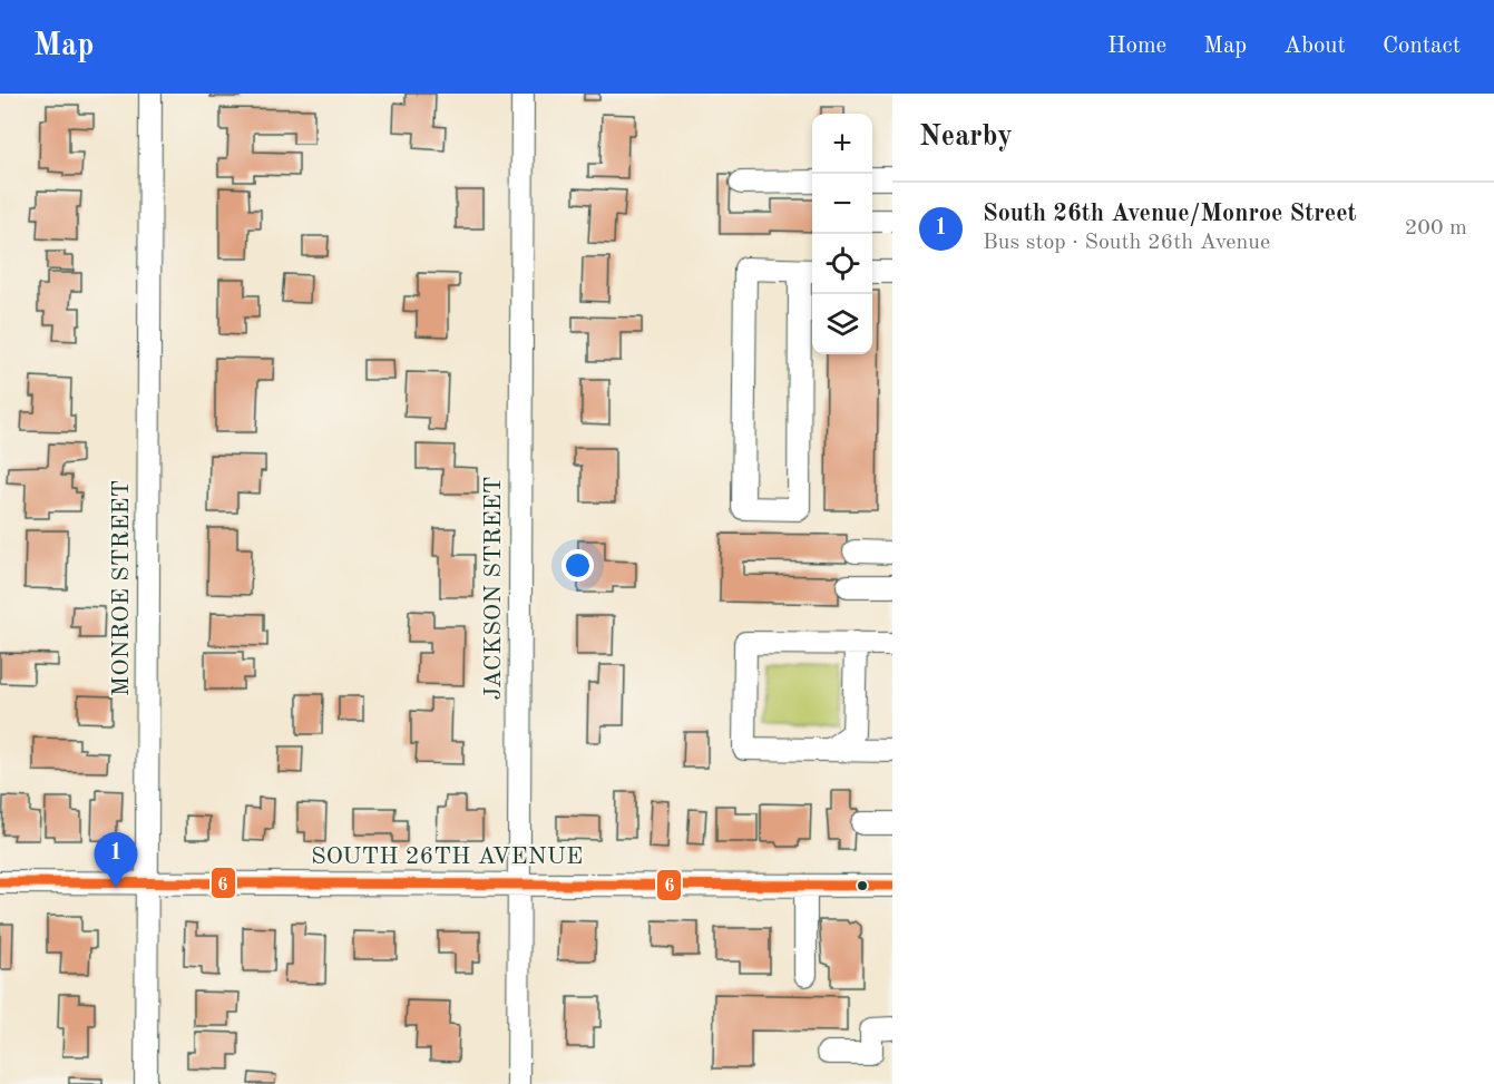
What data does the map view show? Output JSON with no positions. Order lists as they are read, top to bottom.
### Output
{
  "streets": {
    "street": ["MONROE STREET", "JACKSON STREET", "SOUTH 26TH AVENUE"]
  },
  "crossings": [
    ["MONROE STREET", "SOUTH 26TH AVENUE"],
    ["JACKSON STREET", "SOUTH 26TH AVENUE"]
  ],
  "lines": ["transit line 6"],
  "page": {
    "header": "Map",
    "nav": [
      "Home",
      "Map",
      "About",
      "Contact"
    ],
    "heading": "Nearby",
    "map_buttons": ["+", "−"],
    "list": [
      {
        "mark": "1",
        "name": "South 26th Avenue/Monroe Street",
        "note": "Bus stop · South 26th Avenue",
        "value": "200 m"
      }
    ],
    "pins": "1"
  }
}
